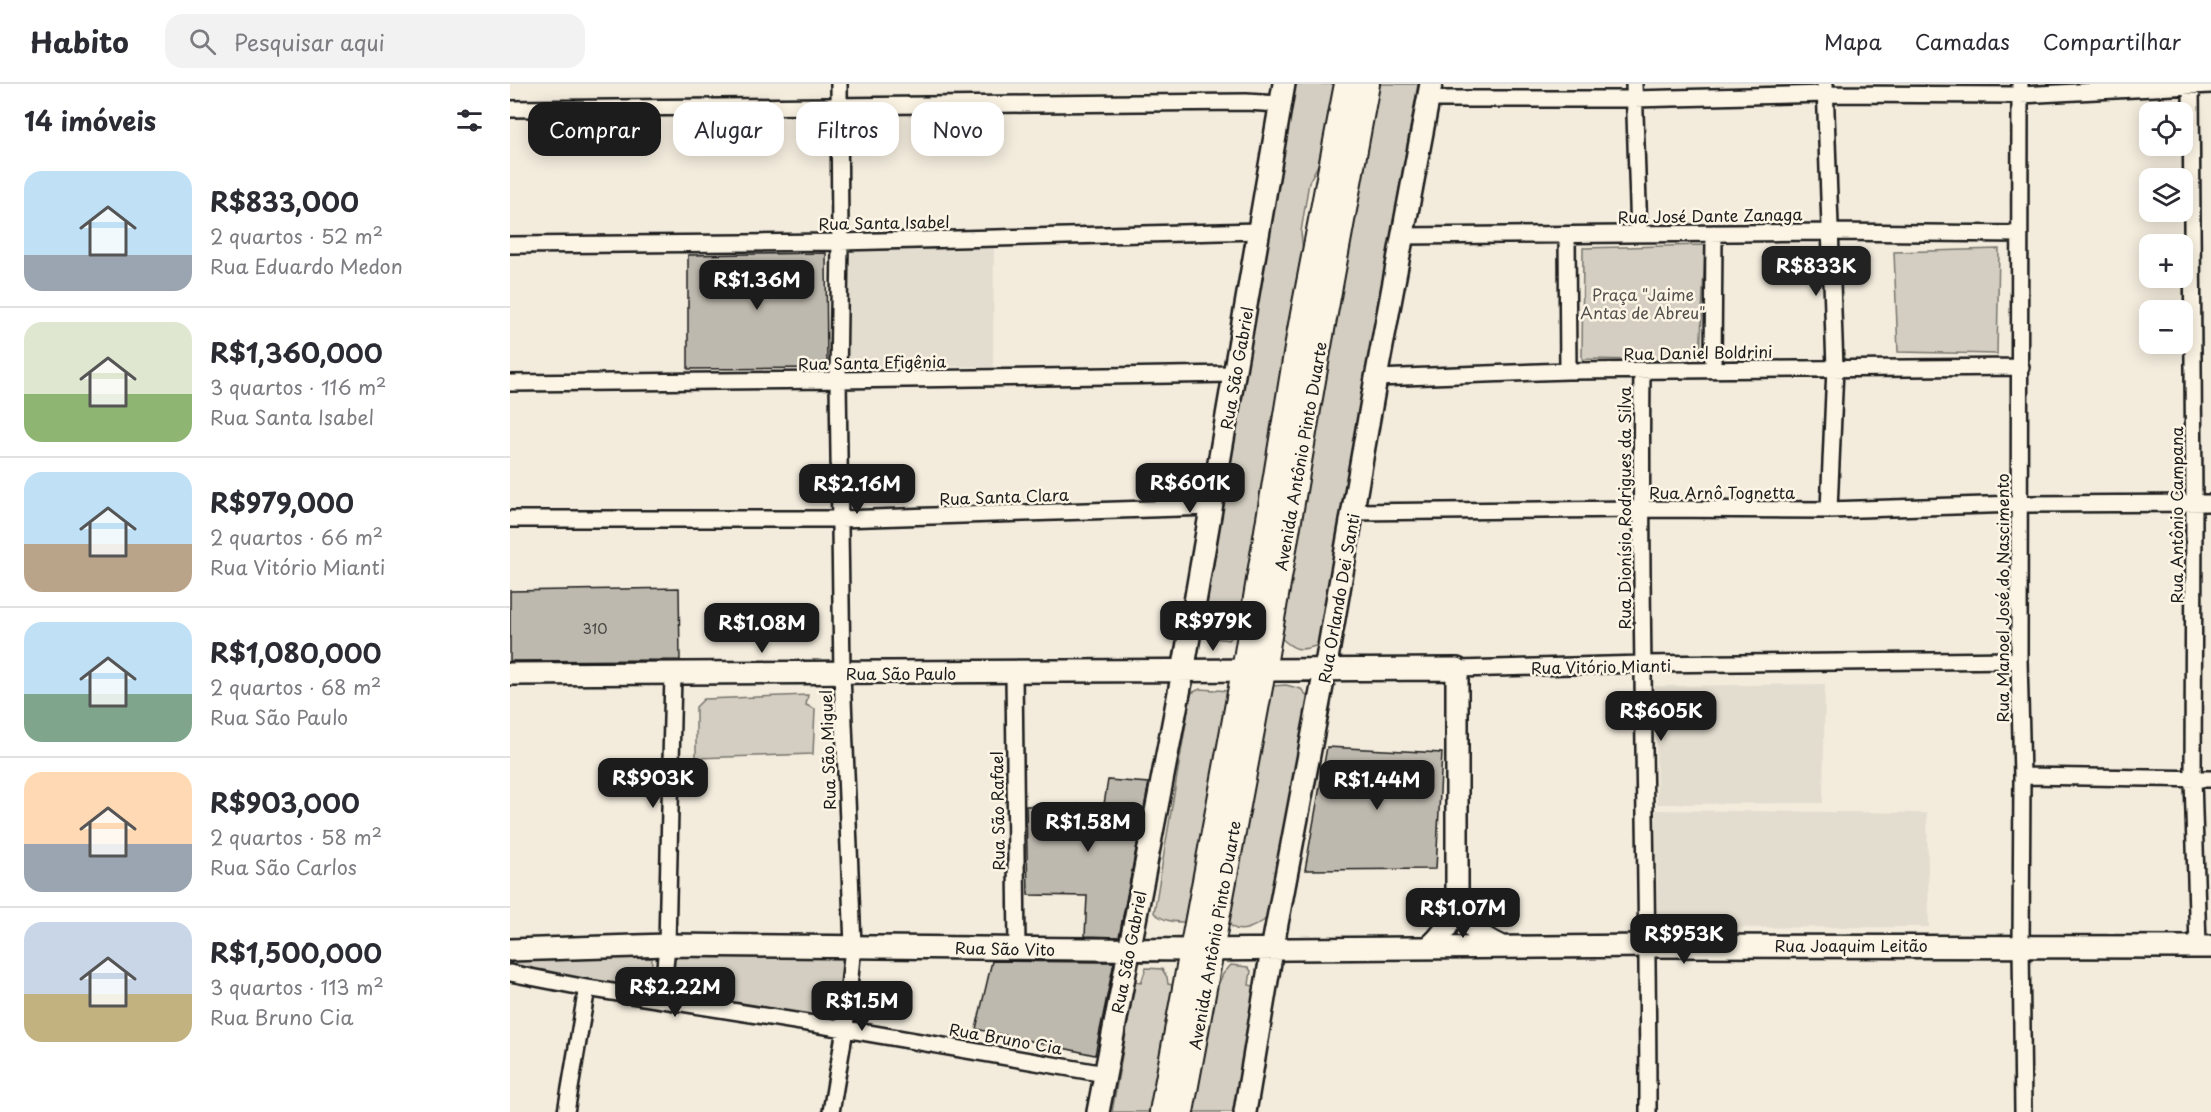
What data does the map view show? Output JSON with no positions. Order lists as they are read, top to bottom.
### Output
{
  "streets": {
    "main road": ["Avenida Antônio Pinto Duarte"],
    "street": [
      "Rua José Dante Zanaga",
      "Rua Santa Isabel",
      "Rua Daniel Boldrini",
      "Rua Santa Efigênia",
      "Rua São Gabriel",
      "Rua Arnô Tognetta",
      "Rua Santa Clara",
      "Rua Dionísio Rodrigues da Silva",
      "Rua Antônio Campana",
      "Rua Orlando Dei Santi",
      "Rua Manoel José do Nascimento",
      "Rua Vitório Mianti",
      "Rua São Paulo",
      "Rua São Miguel",
      "Rua São Rafael",
      "Rua Joaquim Leitão",
      "Rua São Vito",
      "Rua Bruno Cia"
    ]
  },
  "crossings": [
    ["Rua José Dante Zanaga", "Rua Orlando Dei Santi"],
    ["Rua José Dante Zanaga", "Rua Manoel José do Nascimento"],
    ["Rua Santa Isabel", "Rua São Gabriel"],
    ["Rua Santa Isabel", "Rua São Miguel"],
    ["Rua Daniel Boldrini", "Rua Dionísio Rodrigues da Silva"],
    ["Rua Daniel Boldrini", "Rua Orlando Dei Santi"],
    ["Rua Daniel Boldrini", "Rua Manoel José do Nascimento"],
    ["Rua Santa Efigênia", "Rua São Gabriel"],
    ["Rua Santa Efigênia", "Rua São Miguel"],
    ["Rua São Gabriel", "Rua Santa Clara"],
    ["Rua São Gabriel", "Rua Vitório Mianti"],
    ["Rua São Gabriel", "Rua São Paulo"],
    ["Rua São Gabriel", "Rua São Vito"],
    ["Rua São Gabriel", "Rua Bruno Cia"],
    ["Avenida Antônio Pinto Duarte", "Rua Vitório Mianti"],
    ["Avenida Antônio Pinto Duarte", "Rua São Vito"],
    ["Rua Arnô Tognetta", "Rua Dionísio Rodrigues da Silva"],
    ["Rua Arnô Tognetta", "Rua Antônio Campana"],
    ["Rua Arnô Tognetta", "Rua Orlando Dei Santi"],
    ["Rua Arnô Tognetta", "Rua Manoel José do Nascimento"],
    ["Rua Santa Clara", "Rua São Miguel"],
    ["Rua Dionísio Rodrigues da Silva", "Rua Vitório Mianti"],
    ["Rua Dionísio Rodrigues da Silva", "Rua Joaquim Leitão"],
    ["Rua Antônio Campana", "Rua Joaquim Leitão"],
    ["Rua Orlando Dei Santi", "Rua Vitório Mianti"],
    ["Rua Orlando Dei Santi", "Rua São Vito"],
    ["Rua Manoel José do Nascimento", "Rua Vitório Mianti"],
    ["Rua Manoel José do Nascimento", "Rua Joaquim Leitão"],
    ["Rua Vitório Mianti", "Rua São Paulo"],
    ["Rua São Paulo", "Rua São Miguel"],
    ["Rua São Paulo", "Rua São Rafael"],
    ["Rua São Miguel", "Rua São Vito"],
    ["Rua São Miguel", "Rua Bruno Cia"],
    ["Rua São Rafael", "Rua São Vito"],
    ["Rua Joaquim Leitão", "Rua São Vito"]
  ],
  "parks": ["Praça \"Jaime Antas de Abreu\""],
  "house_numbers": ["310"],
  "page": {
    "header": "Habito",
    "search": "Pesquisar aqui",
    "nav": ["Mapa", "Camadas", "Compartilhar"],
    "heading": "14 imóveis",
    "map_buttons": ["+", "−"],
    "chip": [
      "Comprar",
      "Alugar",
      "Filtros",
      "Novo"
    ],
    "list": [
      {
        "name": "R$833,000",
        "note": "2 quartos · 52 m² · Rua Eduardo Medon"
      },
      {
        "name": "R$1,360,000",
        "note": "3 quartos · 116 m² · Rua Santa Isabel"
      },
      {
        "name": "R$979,000",
        "note": "2 quartos · 66 m² · Rua Vitório Mianti"
      },
      {
        "name": "R$1,080,000",
        "note": "2 quartos · 68 m² · Rua São Paulo"
      },
      {
        "name": "R$903,000",
        "note": "2 quartos · 58 m² · Rua São Carlos"
      },
      {
        "name": "R$1,500,000",
        "note": "3 quartos · 113 m² · Rua Bruno Cia"
      }
    ],
    "price": [
      "R$833K",
      "R$1.36M",
      "R$601K",
      "R$2.16M",
      "R$979K",
      "R$1.08M",
      "R$605K",
      "R$903K",
      "R$1.44M",
      "R$1.58M",
      "R$1.07M",
      "R$953K",
      "R$2.22M",
      "R$1.5M"
    ]
  }
}
